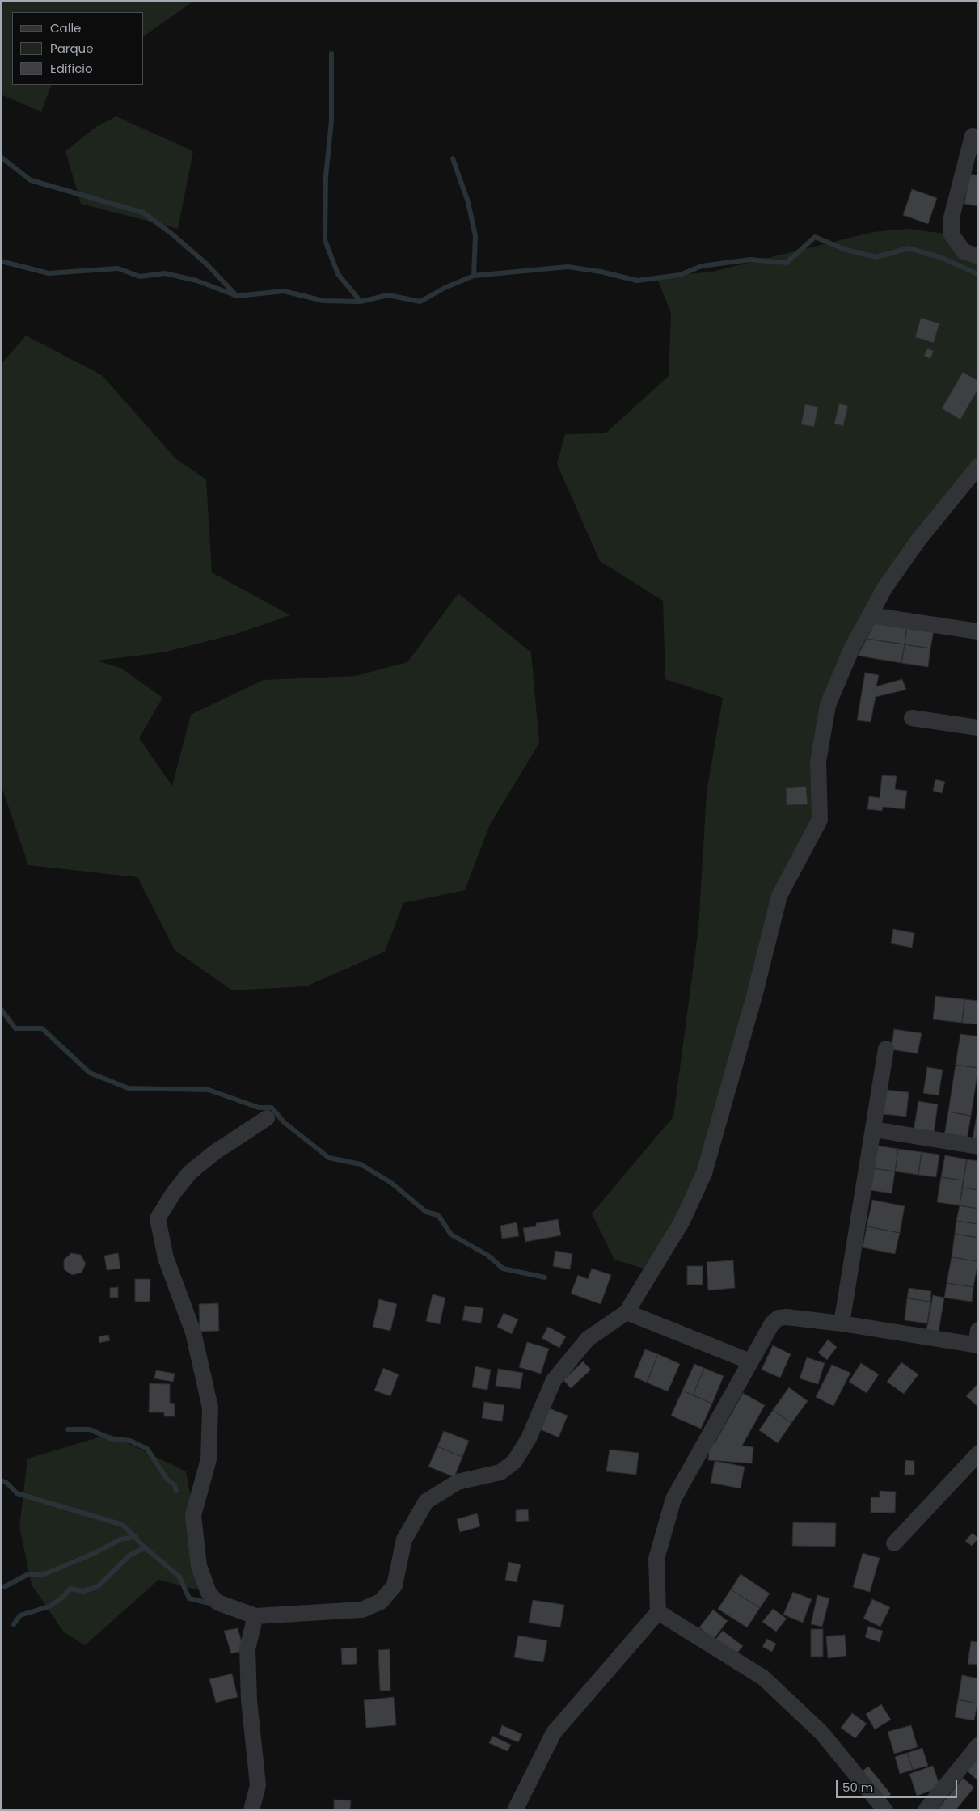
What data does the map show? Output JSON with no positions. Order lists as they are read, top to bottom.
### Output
{
  "legend": ["Calle", "Parque", "Edificio"],
  "scale_bar": "50 m"
}
